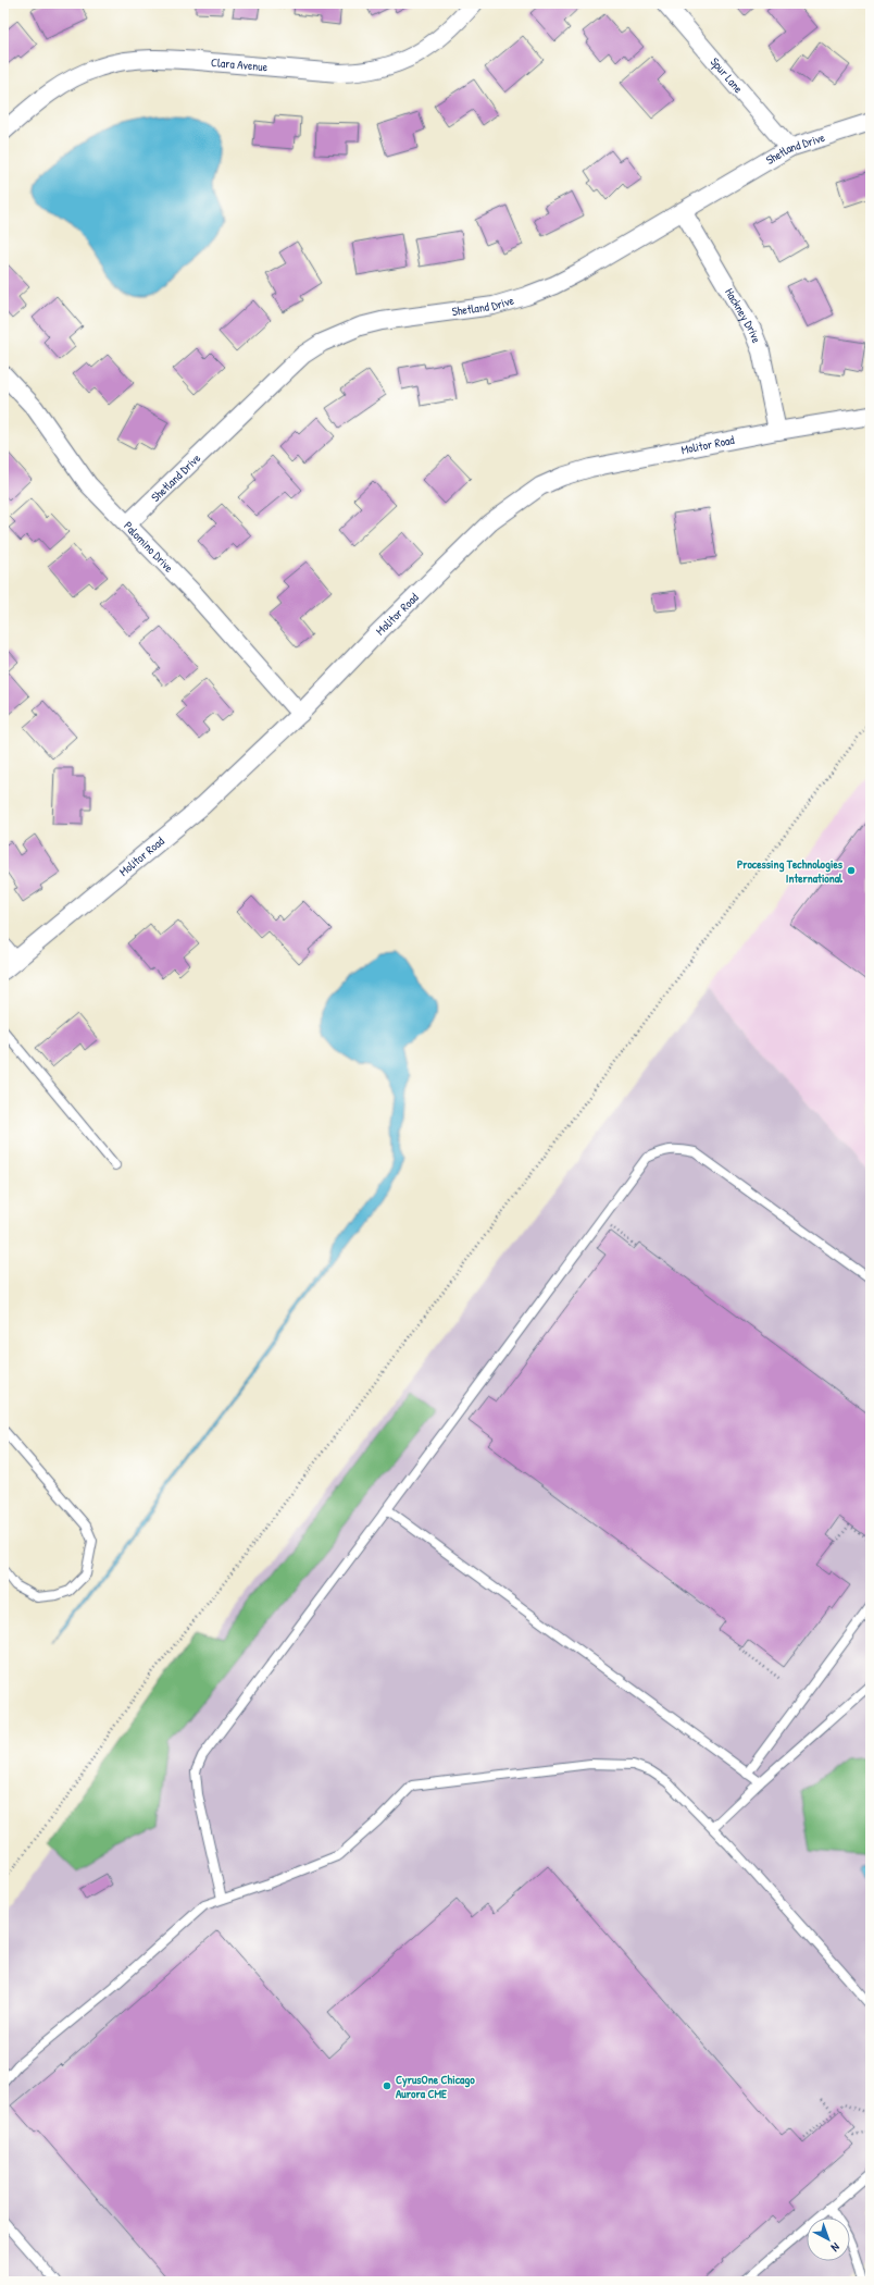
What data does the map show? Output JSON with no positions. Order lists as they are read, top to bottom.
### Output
{
  "streets": {
    "street": [
      "Clara Avenue",
      "Spur Lane",
      "Shetland Drive",
      "Hackney Drive",
      "Molitor Road",
      "Palomino Drive"
    ]
  },
  "crossings": [
    ["Spur Lane", "Shetland Drive"],
    ["Shetland Drive", "Hackney Drive"],
    ["Shetland Drive", "Palomino Drive"],
    ["Hackney Drive", "Molitor Road"],
    ["Molitor Road", "Palomino Drive"]
  ],
  "places": ["Processing Technologies International", "CyrusOne Chicago Aurora CME"],
  "north": "bottom right"
}
